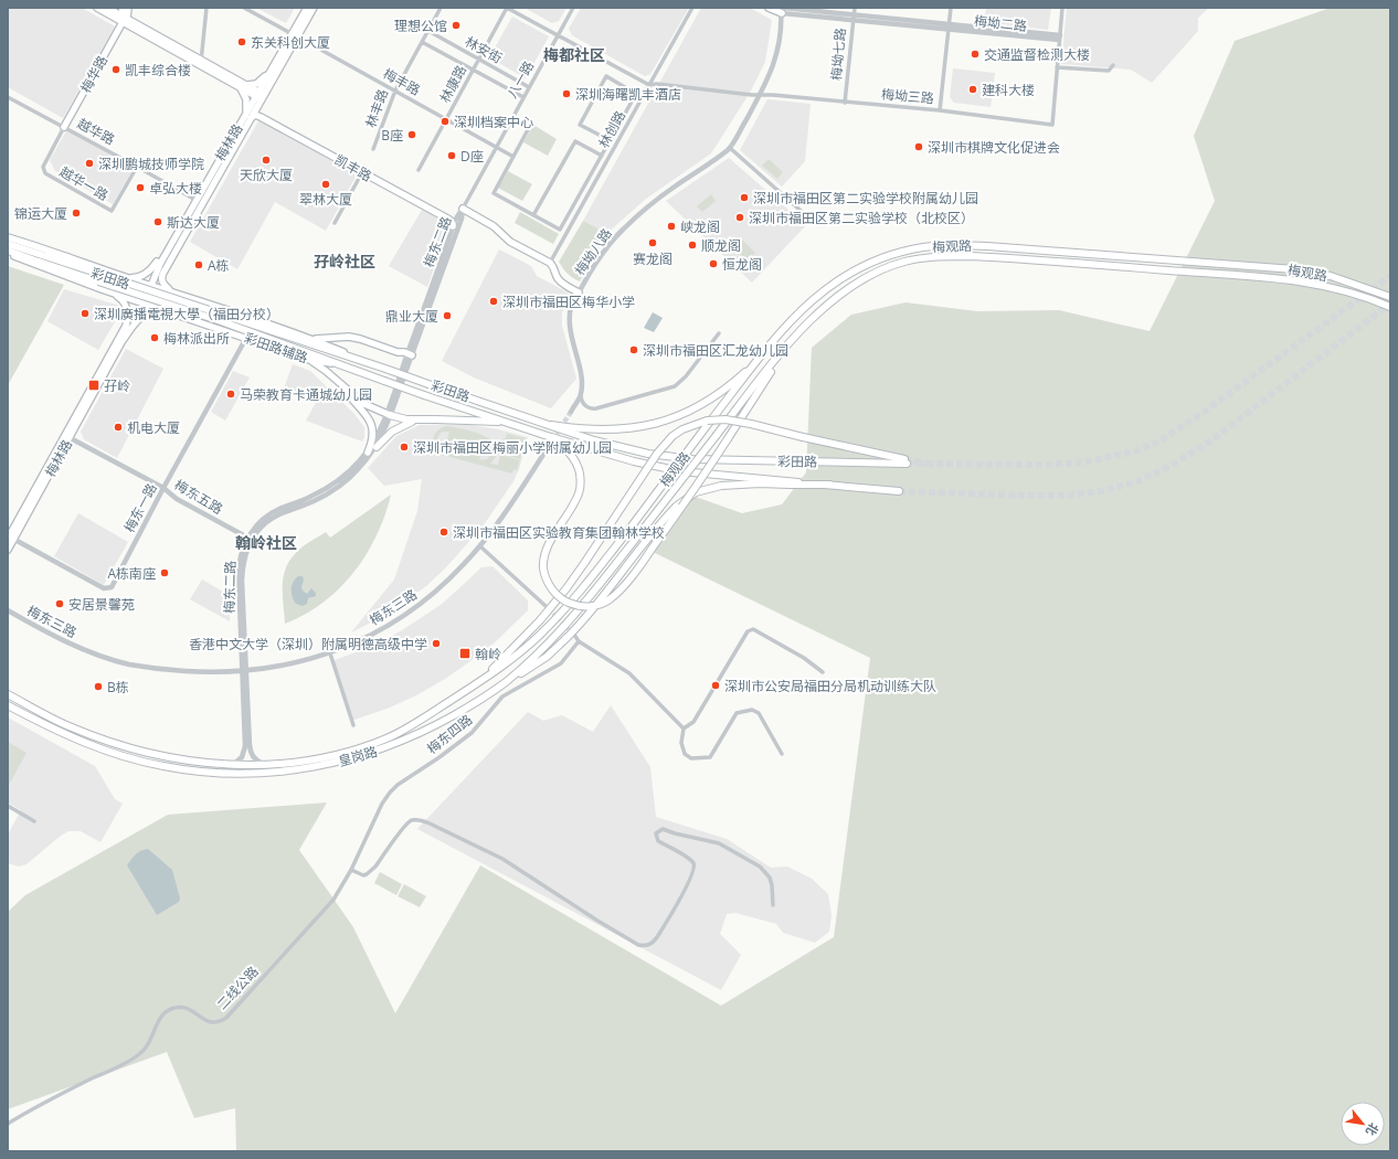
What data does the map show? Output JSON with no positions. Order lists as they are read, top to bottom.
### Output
{
  "streets": {
    "main road": [
      "梅华路",
      "梅林路",
      "凯丰路",
      "梅观路",
      "彩田路",
      "彩田路辅路",
      "皇岗路"
    ],
    "street": [
      "梅坳二路",
      "林安街",
      "梅坳七路",
      "八一路",
      "梅丰路",
      "林康路",
      "梅坳三路",
      "林丰路",
      "林创路",
      "越华路",
      "越华一路",
      "梅东二路",
      "梅坳八路",
      "梅东五路",
      "梅东一路",
      "梅东三路",
      "梅东四路",
      "二线公路"
    ]
  },
  "crossings": [
    ["梅坳二路", "梅坳七路"],
    ["梅坳二路", "梅坳八路"],
    ["林安街", "八一路"],
    ["林安街", "林康路"],
    ["林安街", "林丰路"],
    ["梅坳七路", "梅坳三路"],
    ["梅华路", "越华路"],
    ["梅华路", "越华一路"],
    ["八一路", "梅丰路"],
    ["八一路", "梅东二路"],
    ["梅丰路", "林康路"],
    ["梅丰路", "林丰路"],
    ["梅丰路", "梅林路"],
    ["梅坳三路", "林创路"],
    ["梅坳三路", "梅坳八路"],
    ["越华路", "梅林路"],
    ["越华路", "越华一路"],
    ["梅林路", "凯丰路"],
    ["梅林路", "彩田路辅路"],
    ["梅林路", "梅东五路"],
    ["梅林路", "梅东一路"],
    ["凯丰路", "梅东二路"],
    ["梅东二路", "梅东五路"],
    ["梅东二路", "梅东三路"],
    ["梅东二路", "皇岗路"],
    ["梅观路", "皇岗路"],
    ["彩田路", "彩田路辅路"],
    ["彩田路", "皇岗路"],
    ["彩田路辅路", "梅东一路"],
    ["梅东五路", "梅东一路"],
    ["梅东四路", "二线公路"]
  ],
  "districts": ["梅都社区", "孖岭社区", "翰岭社区"],
  "places": {
    "other": [
      "理想公馆",
      "东关科创大厦",
      "交通监督检测大楼",
      "凯丰综合楼",
      "建科大楼",
      "深圳海曙凯丰酒店",
      "深圳档案中心",
      "B座",
      "深圳市棋牌文化促进会",
      "D座",
      "天欣大厦",
      "深圳鹏城技师学院",
      "翠林大厦",
      "卓弘大楼",
      "深圳市福田区第二实验学校附属幼儿园",
      "锦运大厦",
      "深圳市福田区第二实验学校（北校区）",
      "斯达大厦",
      "峡龙阁",
      "赛龙阁",
      "顺龙阁",
      "恒龙阁",
      "A栋",
      "深圳市福田区梅华小学",
      "深圳廣播電視大學（福田分校）",
      "鼎业大厦",
      "梅林派出所",
      "深圳市福田区汇龙幼儿园",
      "马荣教育卡通城幼儿园",
      "机电大厦",
      "深圳市福田区梅丽小学附属幼儿园",
      "深圳市福田区实验教育集团翰林学校",
      "A栋南座",
      "安居景馨苑",
      "香港中文大学（深圳）附属明德高级中学",
      "深圳市公安局福田分局机动训练大队",
      "B栋"
    ],
    "transit": ["孖岭", "翰岭"]
  },
  "north": "bottom right"
}
